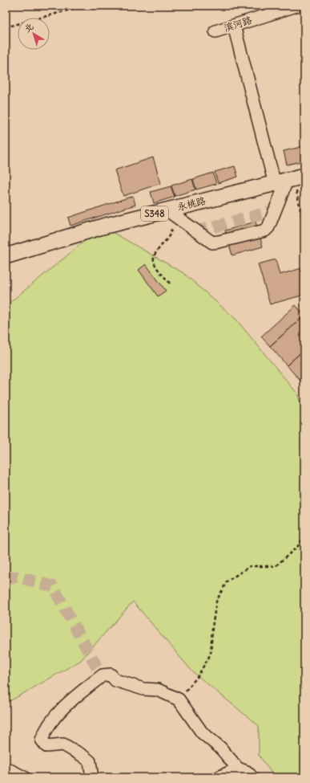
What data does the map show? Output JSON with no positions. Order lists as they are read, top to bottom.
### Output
{
  "streets": {
    "main road": ["永桃路", "S348"],
    "street": ["滨河路"]
  },
  "north": "top left"
}
